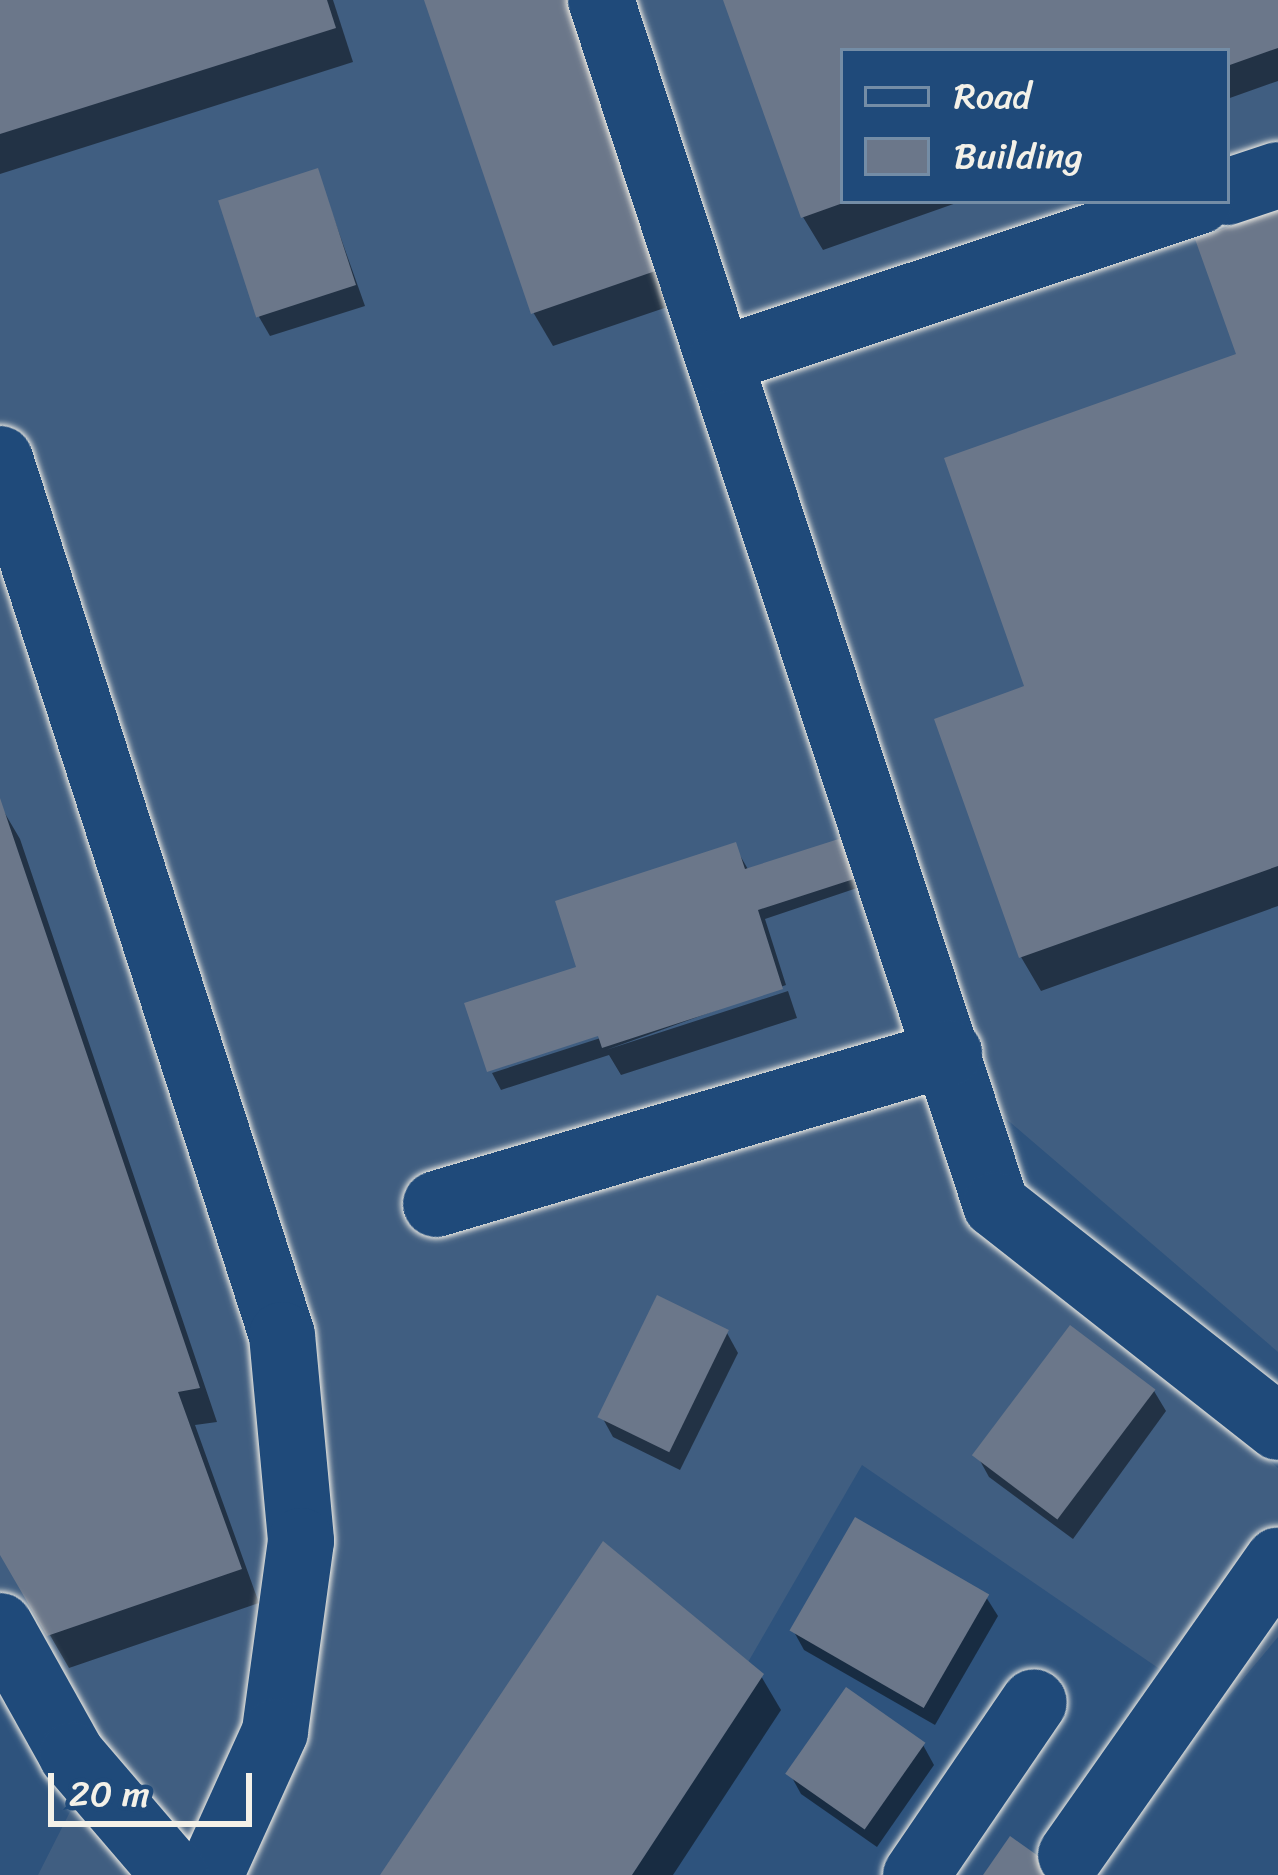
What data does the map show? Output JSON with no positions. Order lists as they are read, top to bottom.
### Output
{
  "legend": ["Road", "Building"],
  "scale_bar": "20 m"
}
